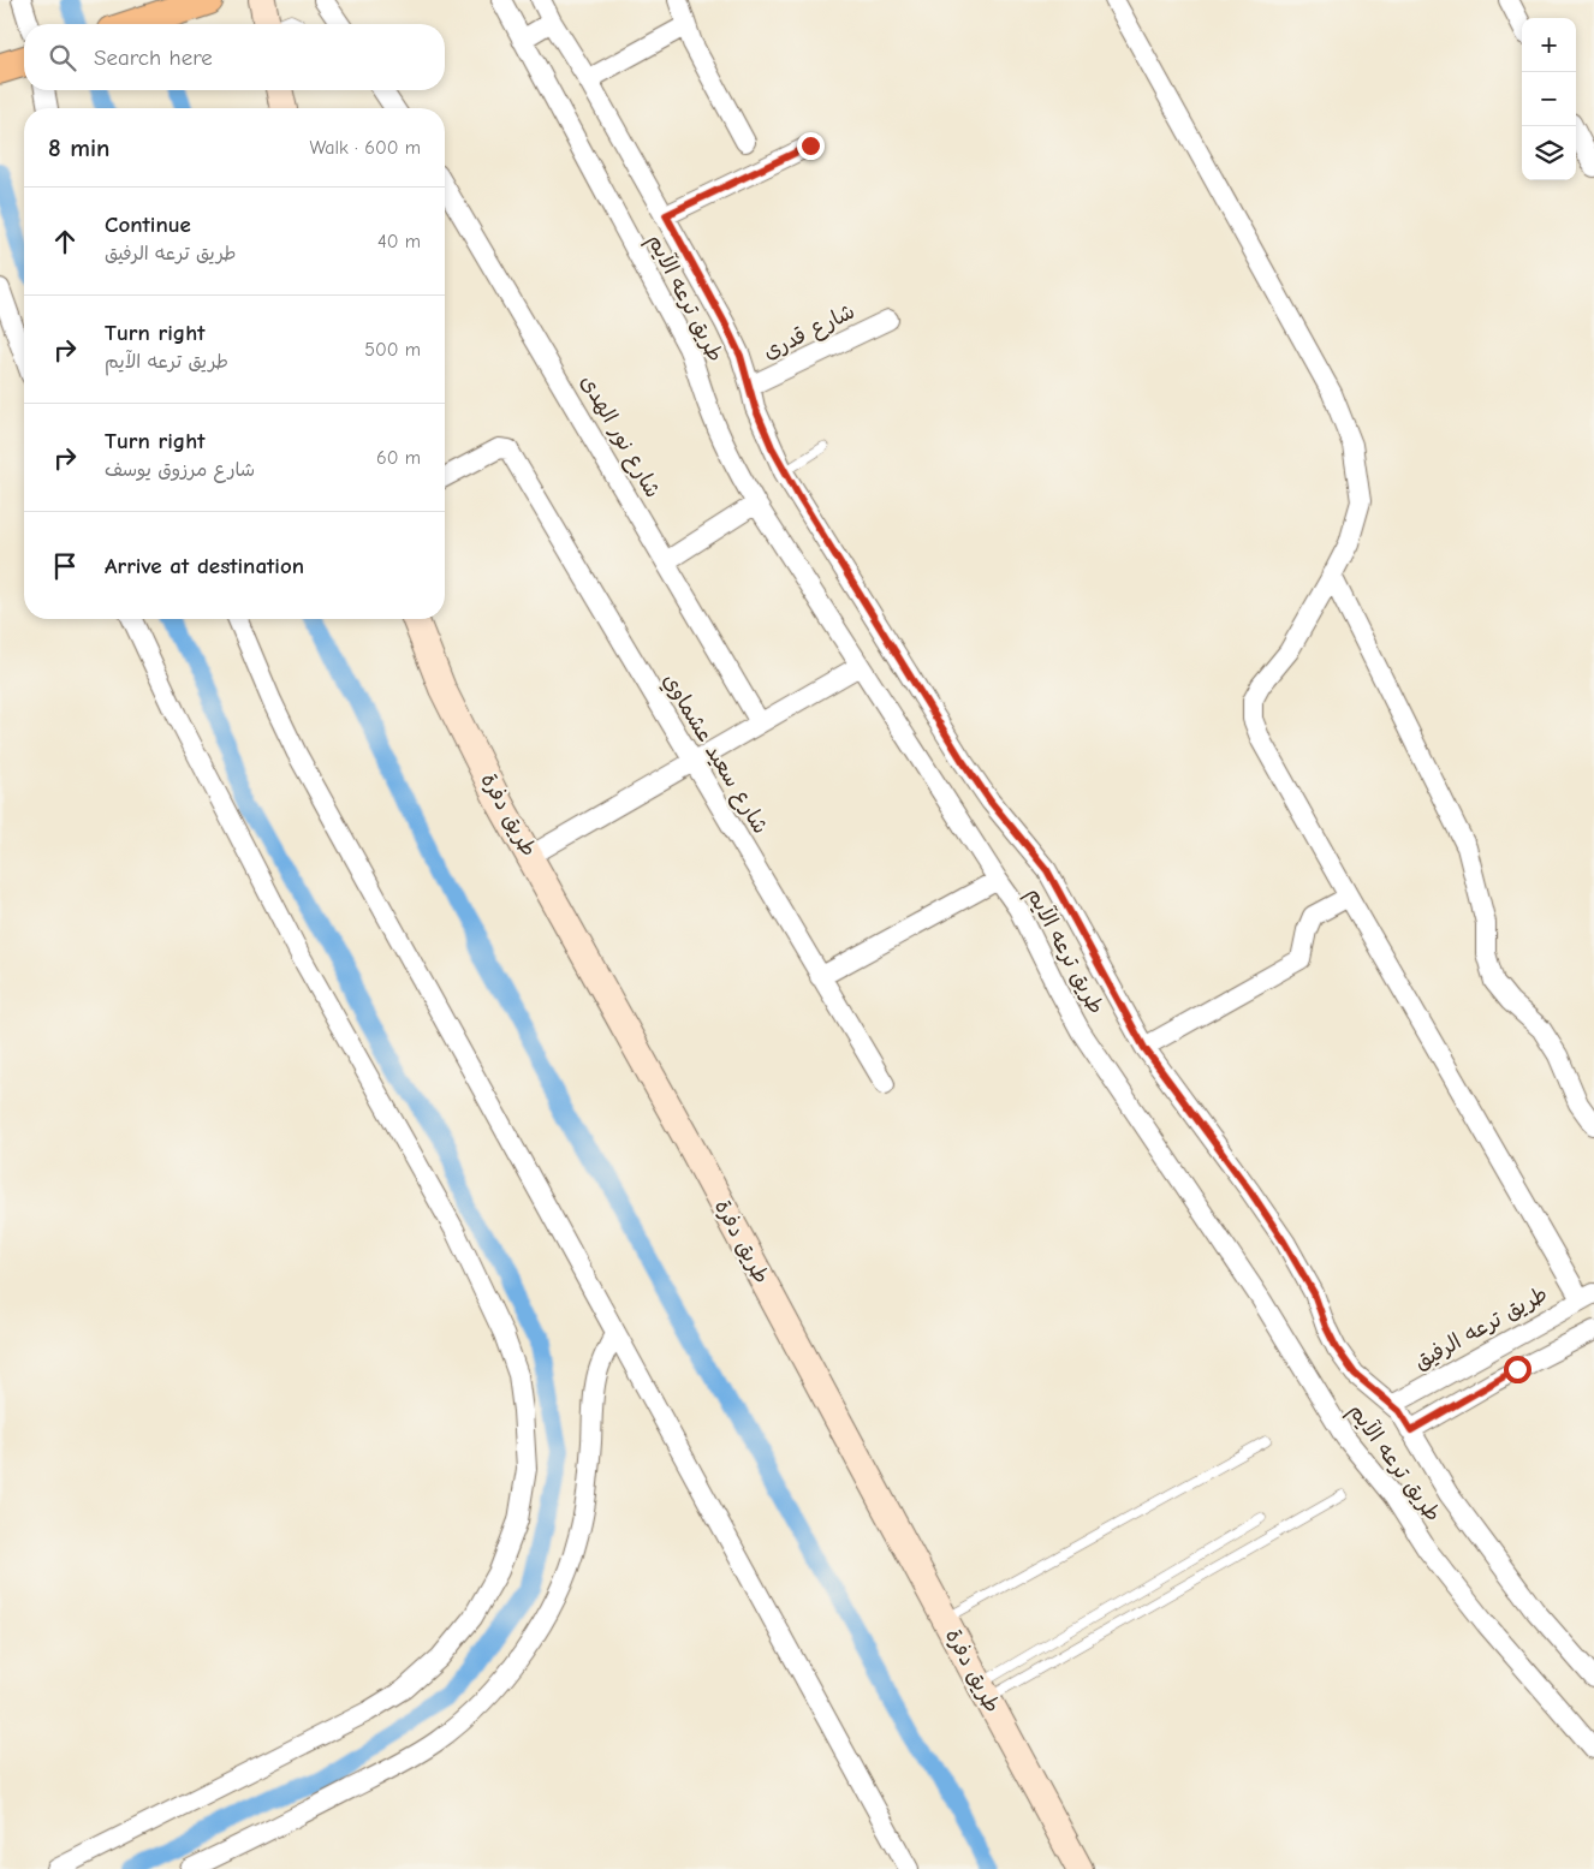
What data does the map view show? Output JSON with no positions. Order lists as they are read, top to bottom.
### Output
{
  "streets": {
    "main road": ["طريق دفرة"],
    "street": [
      "طريق ترعه الآيم",
      "شارع قدرى",
      "شارع نور الهدى",
      "شارع سعيد عشماوي",
      "طريق ترعه الرفيق"
    ]
  },
  "crossings": [
    ["طريق ترعه الآيم", "شارع قدرى"],
    ["طريق ترعه الآيم", "طريق ترعه الرفيق"]
  ],
  "page": {
    "map_buttons": ["+", "−"],
    "search": "Search here",
    "heading": ["8 min", "Walk · 600 m"],
    "list": [
      ["Continue", "طريق ترعه الرفيق", "40 m"],
      ["Turn right", "طريق ترعه الآيم", "500 m"],
      ["Turn right", "شارع مرزوق يوسف", "60 m"],
      "Arrive at destination"
    ]
  }
}
